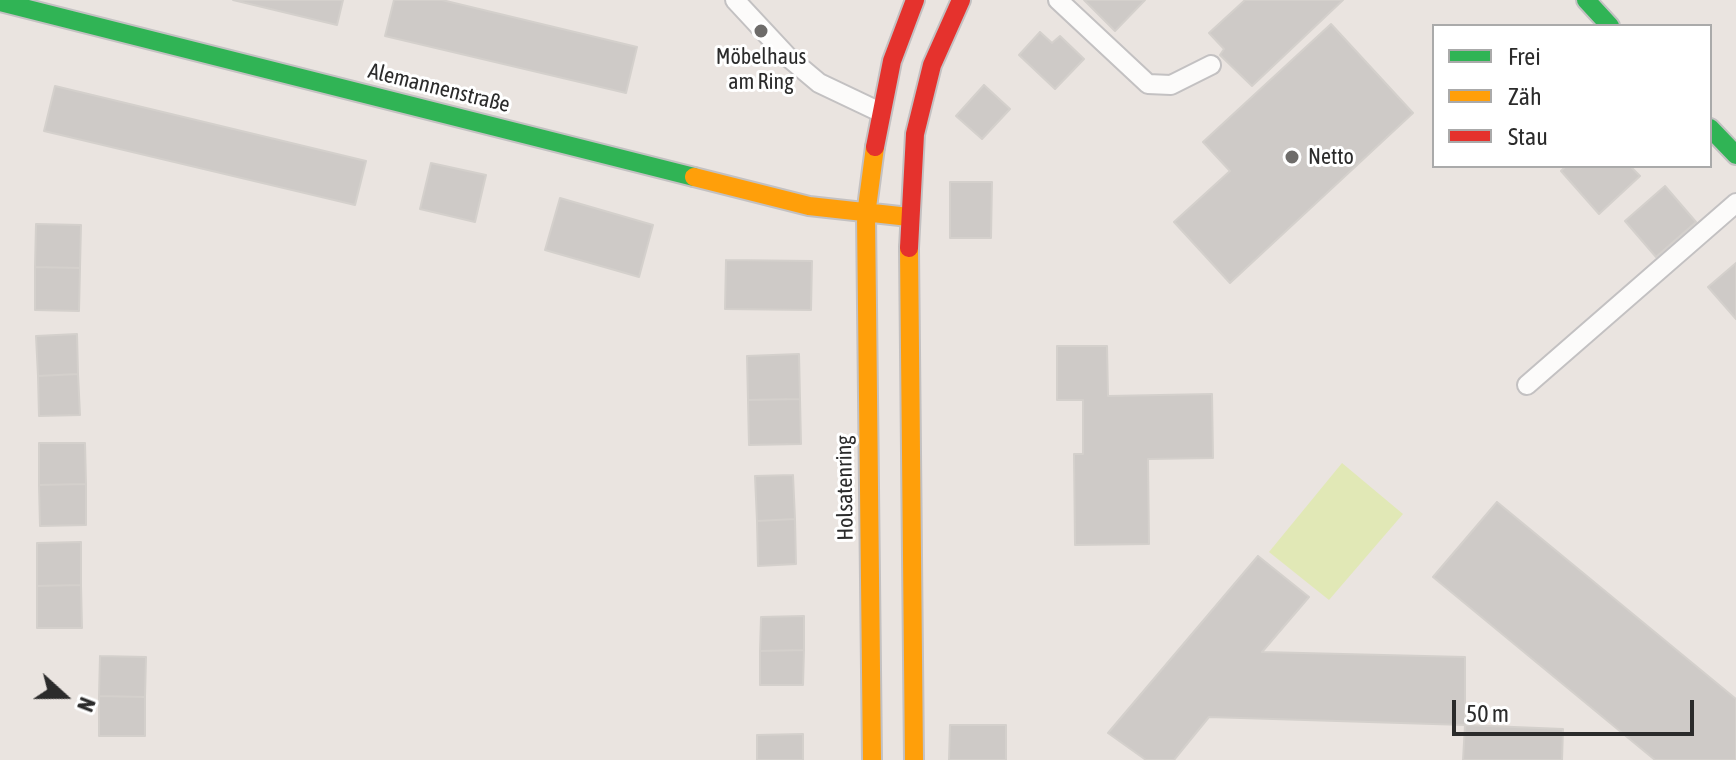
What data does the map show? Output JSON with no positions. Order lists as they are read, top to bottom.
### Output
{
  "streets": {
    "main road": ["Alemannenstraße", "Holsatenring"]
  },
  "crossings": [
    ["Alemannenstraße", "Holsatenring"]
  ],
  "places": ["Möbelhaus am Ring", "Netto"],
  "legend": ["Frei", "Zäh", "Stau"],
  "scale_bar": "50 m",
  "north": "right"
}
